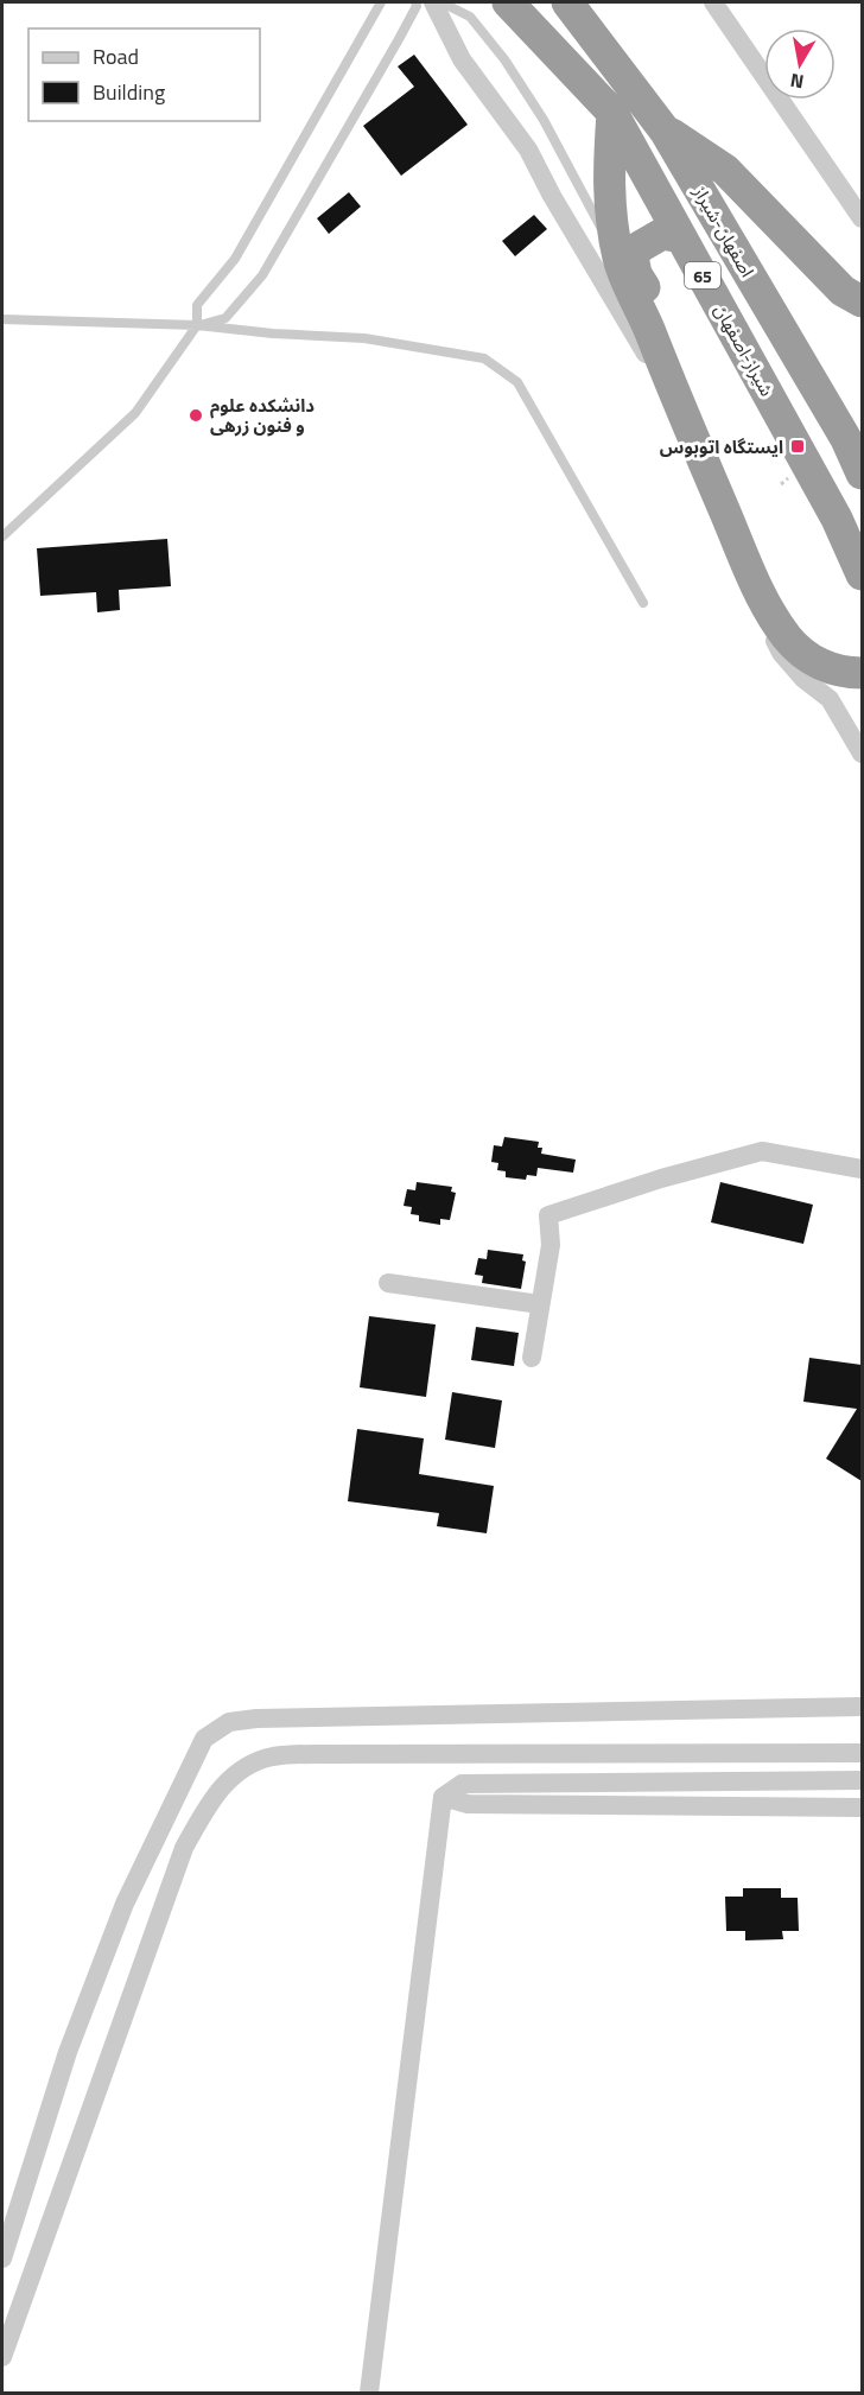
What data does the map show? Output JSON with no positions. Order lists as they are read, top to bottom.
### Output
{
  "streets": {
    "highway": ["اصفهان-شیراز", "65", "شیراز-اصفهان"]
  },
  "places": {
    "other": ["دانشکده علوم و فنون زرهی"],
    "transit": ["ایستگاه اتوبوس"]
  },
  "legend": ["Road", "Building"],
  "north": "bottom"
}
